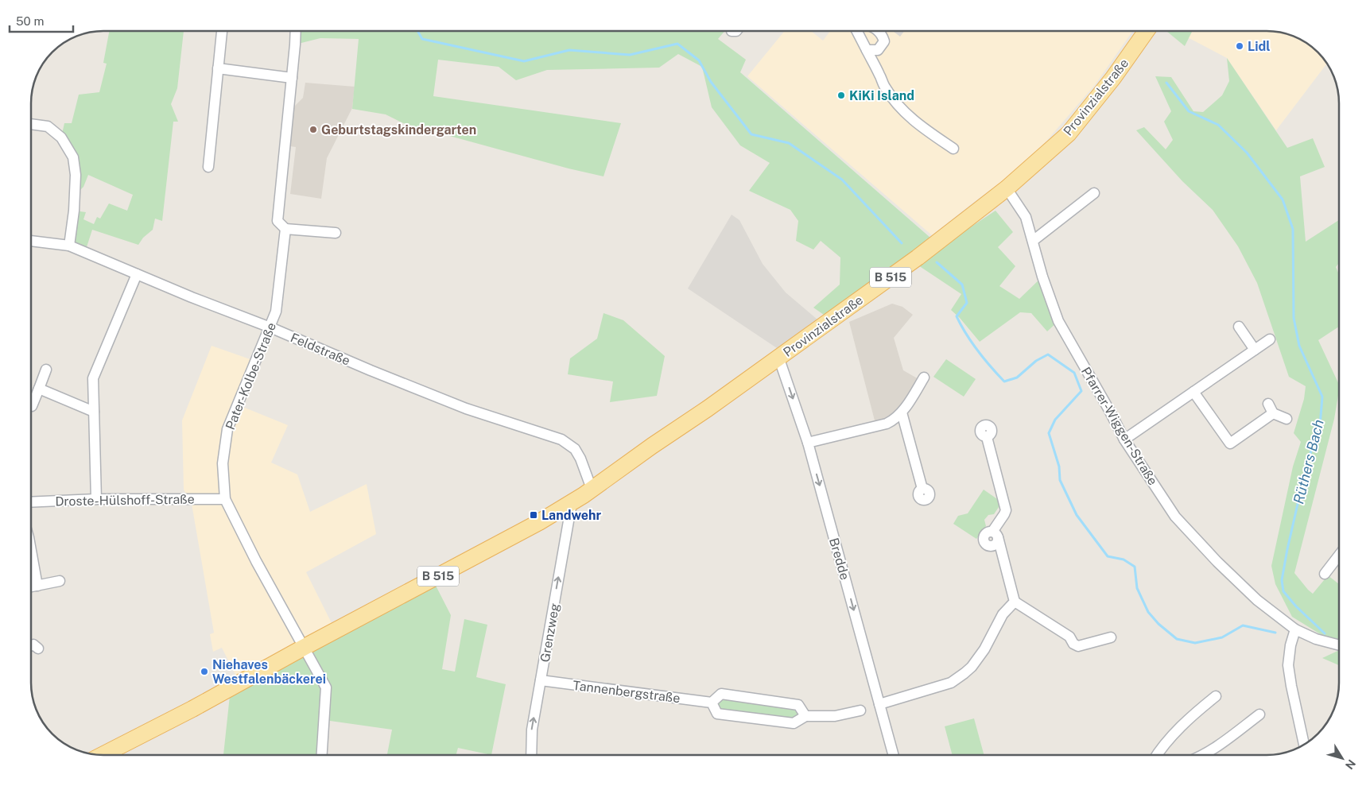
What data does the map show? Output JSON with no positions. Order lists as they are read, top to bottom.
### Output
{
  "streets": {
    "main road": ["Provinzialstraße", "B 515"],
    "street": [
      "Feldstraße",
      "Pater-Kolbe-Straße",
      "Pfarrer-Wiggen-Straße",
      "Droste-Hülshoff-Straße",
      "Bredde",
      "Grenzweg",
      "Tannenbergstraße"
    ]
  },
  "crossings": [
    ["Provinzialstraße", "B 515"],
    ["Provinzialstraße", "Feldstraße"],
    ["Provinzialstraße", "Pfarrer-Wiggen-Straße"],
    ["Provinzialstraße", "Bredde"],
    ["B 515", "Feldstraße"],
    ["B 515", "Pater-Kolbe-Straße"],
    ["B 515", "Grenzweg"],
    ["Feldstraße", "Pater-Kolbe-Straße"],
    ["Pater-Kolbe-Straße", "Droste-Hülshoff-Straße"],
    ["Grenzweg", "Tannenbergstraße"]
  ],
  "one_way": ["Bredde", "Grenzweg"],
  "water": ["Rüthers Bach"],
  "places": {
    "other": [
      "Lidl",
      "KiKi Island",
      "Geburtstagskindergarten",
      "Niehaves Westfalenbäckerei"
    ],
    "transit": ["Landwehr"]
  },
  "scale_bar": "50 m",
  "north": "bottom right"
}
